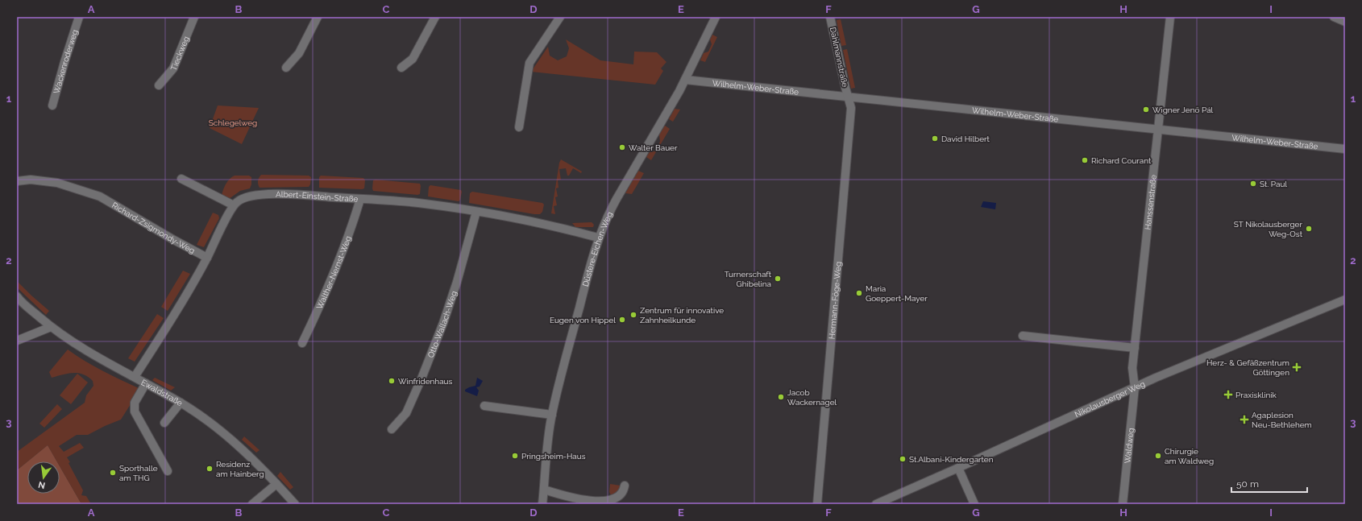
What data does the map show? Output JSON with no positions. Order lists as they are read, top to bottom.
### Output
{
  "streets": {
    "street": [
      "Tieckweg",
      "Dahlmannstraße",
      "Wackenroderweg",
      "Wilhelm-Weber-Straße",
      "Albert-Einstein-Straße",
      "Hanssenstraße",
      "Richard-Zsigmondy-Weg",
      "Düstere-Eichen-Weg",
      "Walther-Nernst-Weg",
      "Hermann-Föge-Weg",
      "Otto-Wallach-Weg",
      "Ewaldstraße",
      "Nikolausberger Weg",
      "Waldweg"
    ]
  },
  "crossings": [
    ["Dahlmannstraße", "Wilhelm-Weber-Straße"],
    ["Dahlmannstraße", "Hermann-Föge-Weg"],
    ["Wilhelm-Weber-Straße", "Hanssenstraße"],
    ["Wilhelm-Weber-Straße", "Düstere-Eichen-Weg"],
    ["Wilhelm-Weber-Straße", "Hermann-Föge-Weg"],
    ["Albert-Einstein-Straße", "Düstere-Eichen-Weg"],
    ["Albert-Einstein-Straße", "Walther-Nernst-Weg"],
    ["Albert-Einstein-Straße", "Otto-Wallach-Weg"],
    ["Hanssenstraße", "Nikolausberger Weg"],
    ["Hanssenstraße", "Waldweg"],
    ["Nikolausberger Weg", "Waldweg"]
  ],
  "parks": ["Schlegelweg"],
  "places": {
    "other": [
      "Wigner Jenő Pál",
      "David Hilbert",
      "Walter Bauer",
      "Richard Courant",
      "St. Paul",
      "ST Nikolausberger Weg-Ost",
      "Turnerschaft Ghibelina",
      "Maria Goeppert-Mayer",
      "Zentrum für innovative Zahnheilkunde",
      "Eugen von Hippel",
      "Winfridenhaus",
      "Jacob Wackernagel",
      "Pringsheim-Haus",
      "Chirurgie am Waldweg",
      "St.Albani-Kindergarten",
      "Residenz am Hainberg",
      "Sporthalle am THG"
    ],
    "health": ["Herz- & Gefäßzentrum Göttingen", "Praxisklinik", "Agaplesion Neu-Bethlehem"]
  },
  "scale_bar": "50 m",
  "north": "bottom",
  "grid": {
    "columns": [
      "A",
      "B",
      "C",
      "D",
      "E",
      "F",
      "G",
      "H",
      "I"
    ],
    "rows": ["1", "2", "3"]
  }
}
